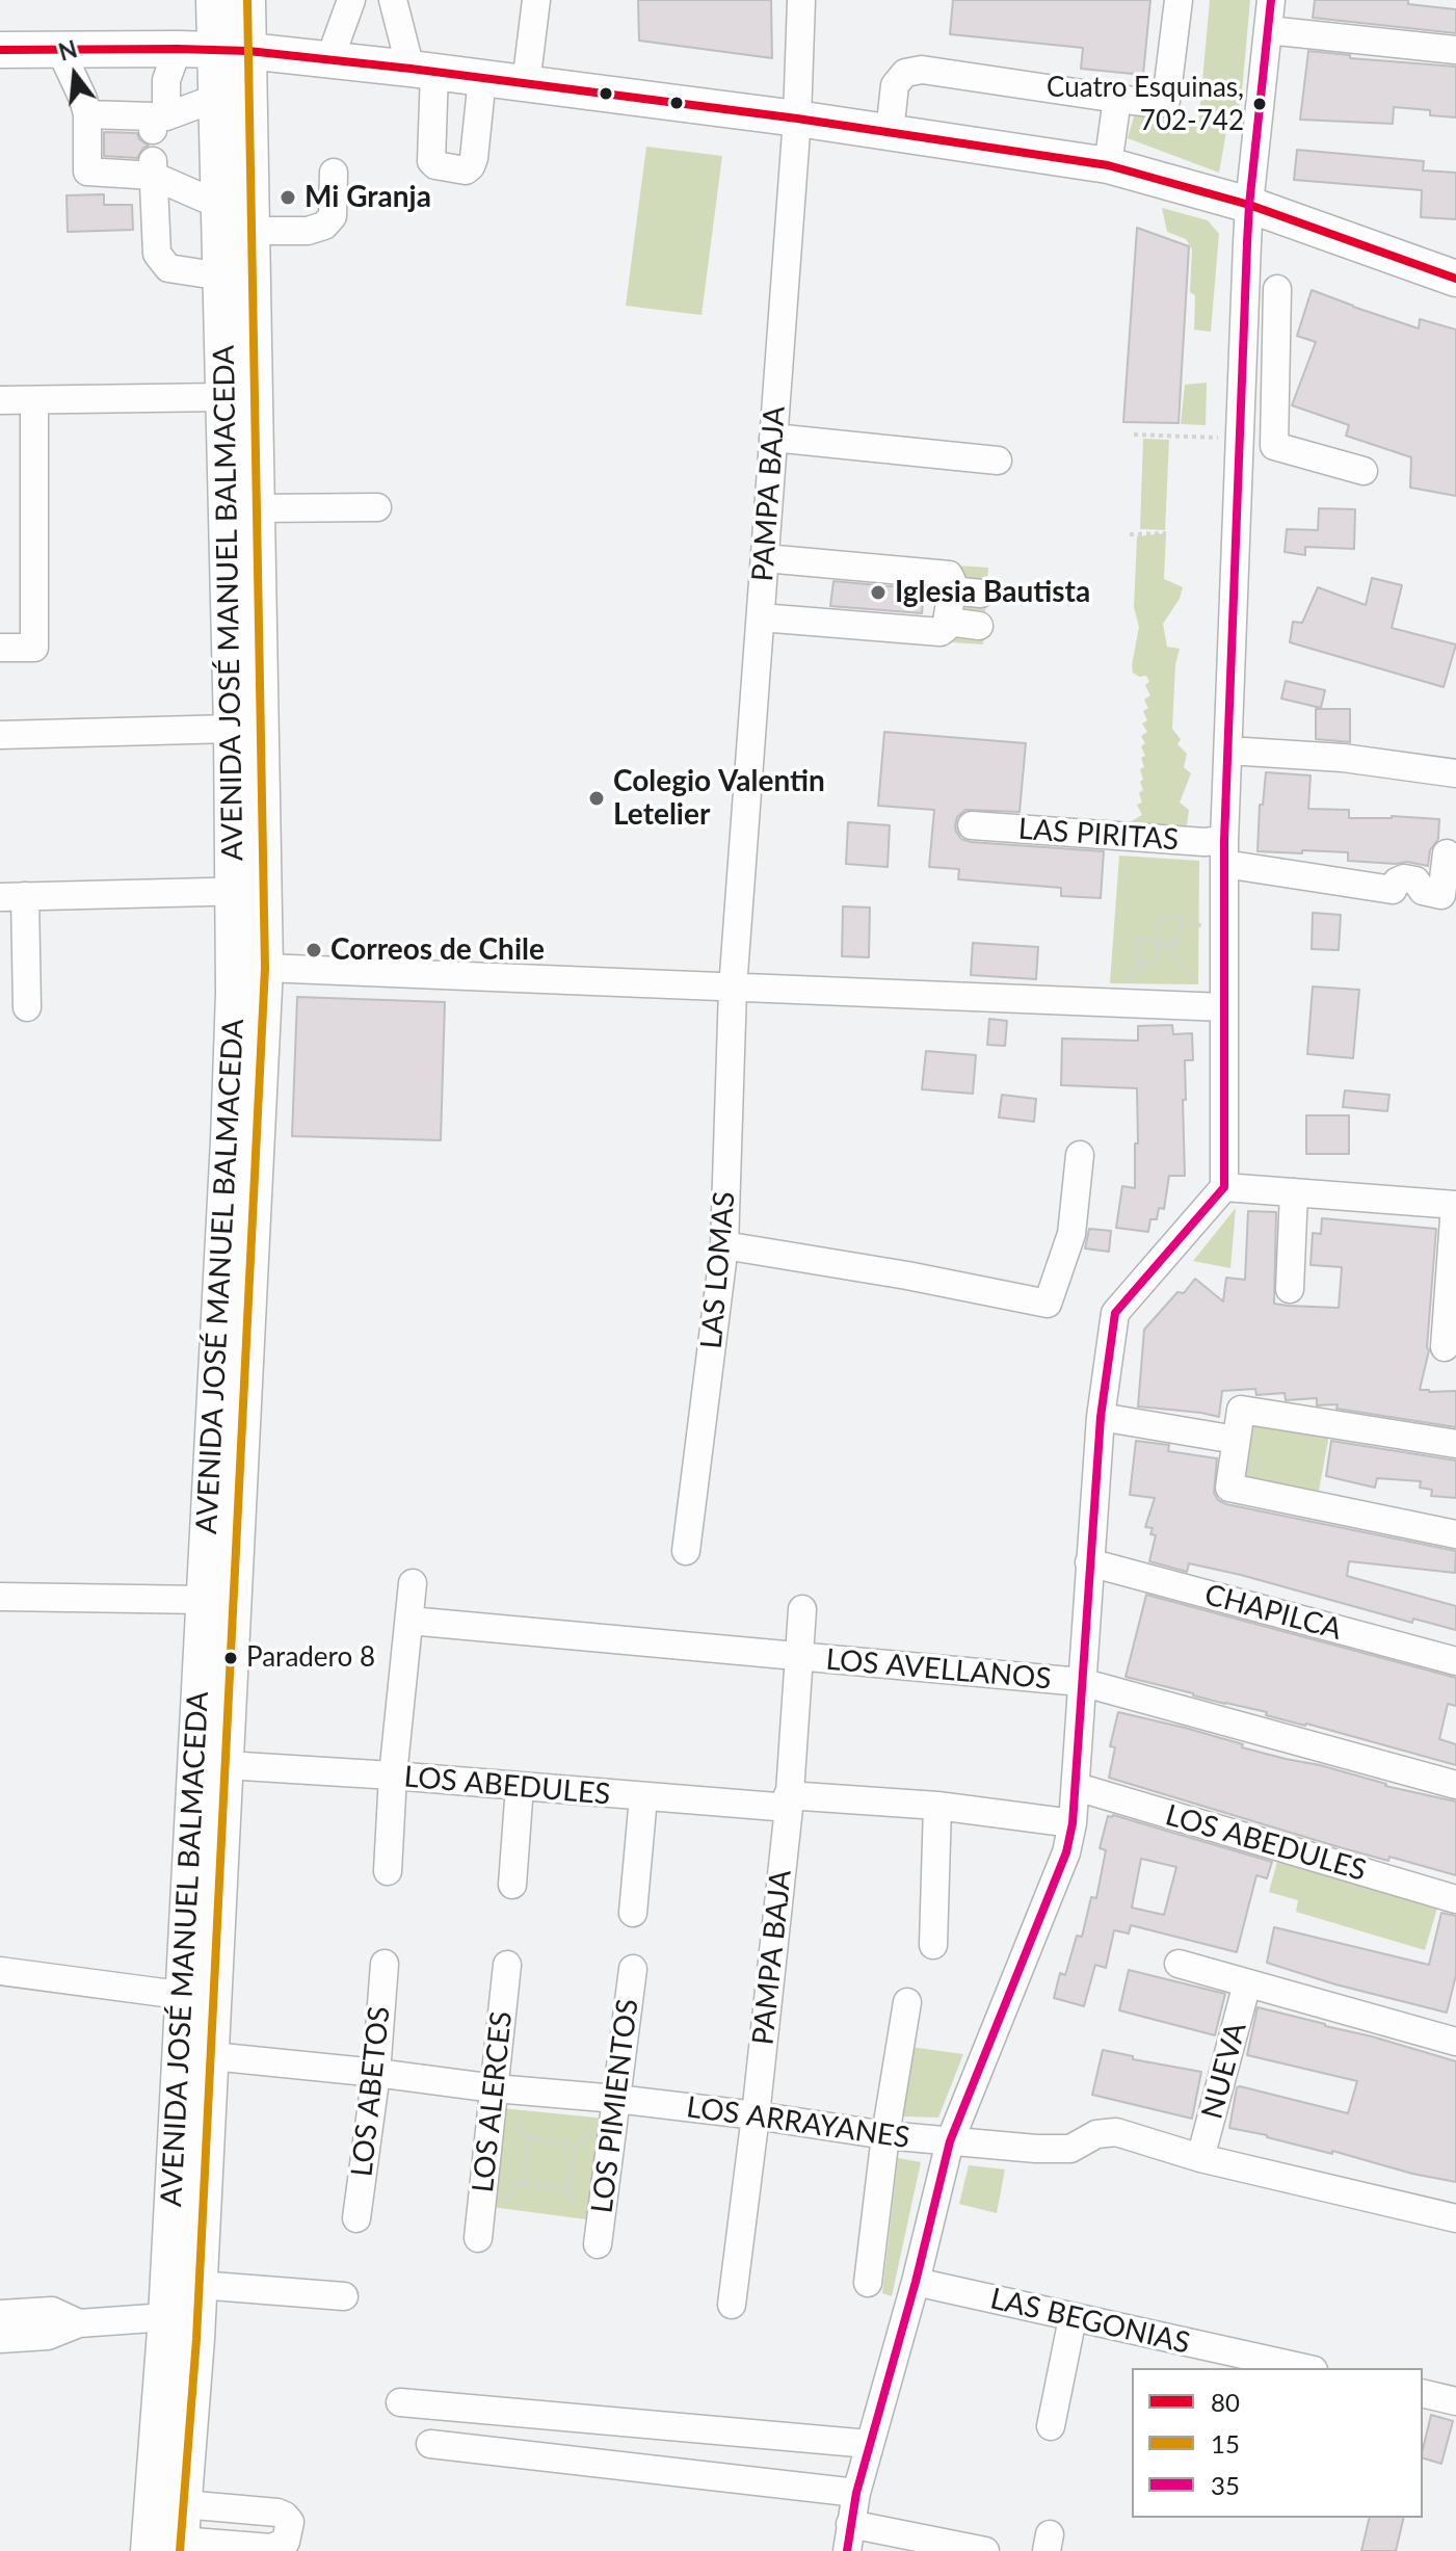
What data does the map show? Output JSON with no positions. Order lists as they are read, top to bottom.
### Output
{
  "streets": {
    "main road": ["AVENIDA JOSÉ MANUEL BALMACEDA"],
    "street": [
      "PAMPA BAJA",
      "LAS PIRITAS",
      "LAS LOMAS",
      "CHAPILCA",
      "LOS AVELLANOS",
      "LOS ABEDULES",
      "NUEVA",
      "LOS ABETOS",
      "LOS ALERCES",
      "LOS PIMIENTOS",
      "LOS ARRAYANES",
      "LAS BEGONIAS"
    ]
  },
  "crossings": [
    ["PAMPA BAJA", "LAS LOMAS"],
    ["PAMPA BAJA", "LOS AVELLANOS"],
    ["PAMPA BAJA", "LOS ABEDULES"],
    ["PAMPA BAJA", "LOS ARRAYANES"],
    ["AVENIDA JOSÉ MANUEL BALMACEDA", "LOS ABEDULES"],
    ["AVENIDA JOSÉ MANUEL BALMACEDA", "LOS ARRAYANES"],
    ["NUEVA", "LOS ARRAYANES"],
    ["LOS ABETOS", "LOS ARRAYANES"],
    ["LOS ALERCES", "LOS ARRAYANES"],
    ["LOS PIMIENTOS", "LOS ARRAYANES"]
  ],
  "places": [
    "Cuatro Esquinas, 702-742",
    "Mi Granja",
    "Iglesia Bautista",
    "Colegio Valentin Letelier",
    "Correos de Chile",
    "Paradero 8"
  ],
  "lines": ["transit line 15", "transit line 35", "transit line 80"],
  "legend": ["80", "15", "35"],
  "north": "top"
}
